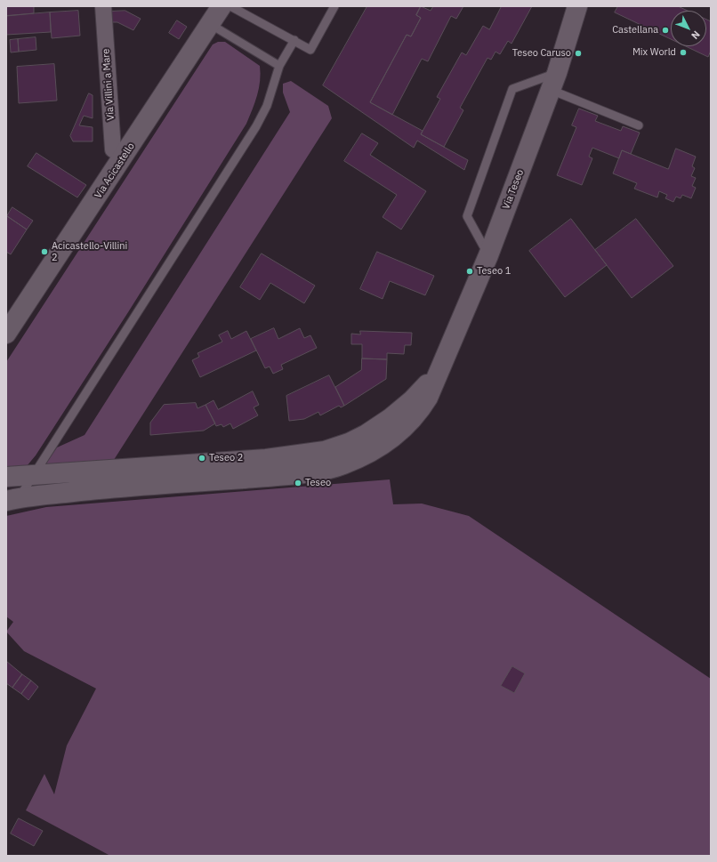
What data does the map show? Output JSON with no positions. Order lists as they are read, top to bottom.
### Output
{
  "streets": {
    "main road": ["Via Acicastello", "Via Teseo"],
    "street": ["Via Villini a Mare"]
  },
  "crossings": [
    ["Via Villini a Mare", "Via Acicastello"]
  ],
  "places": [
    "Castellana",
    "Mix World",
    "Teseo Caruso",
    "Acicastello-Villini 2",
    "Teseo 1",
    "Teseo 2",
    "Teseo"
  ],
  "north": "bottom right"
}
